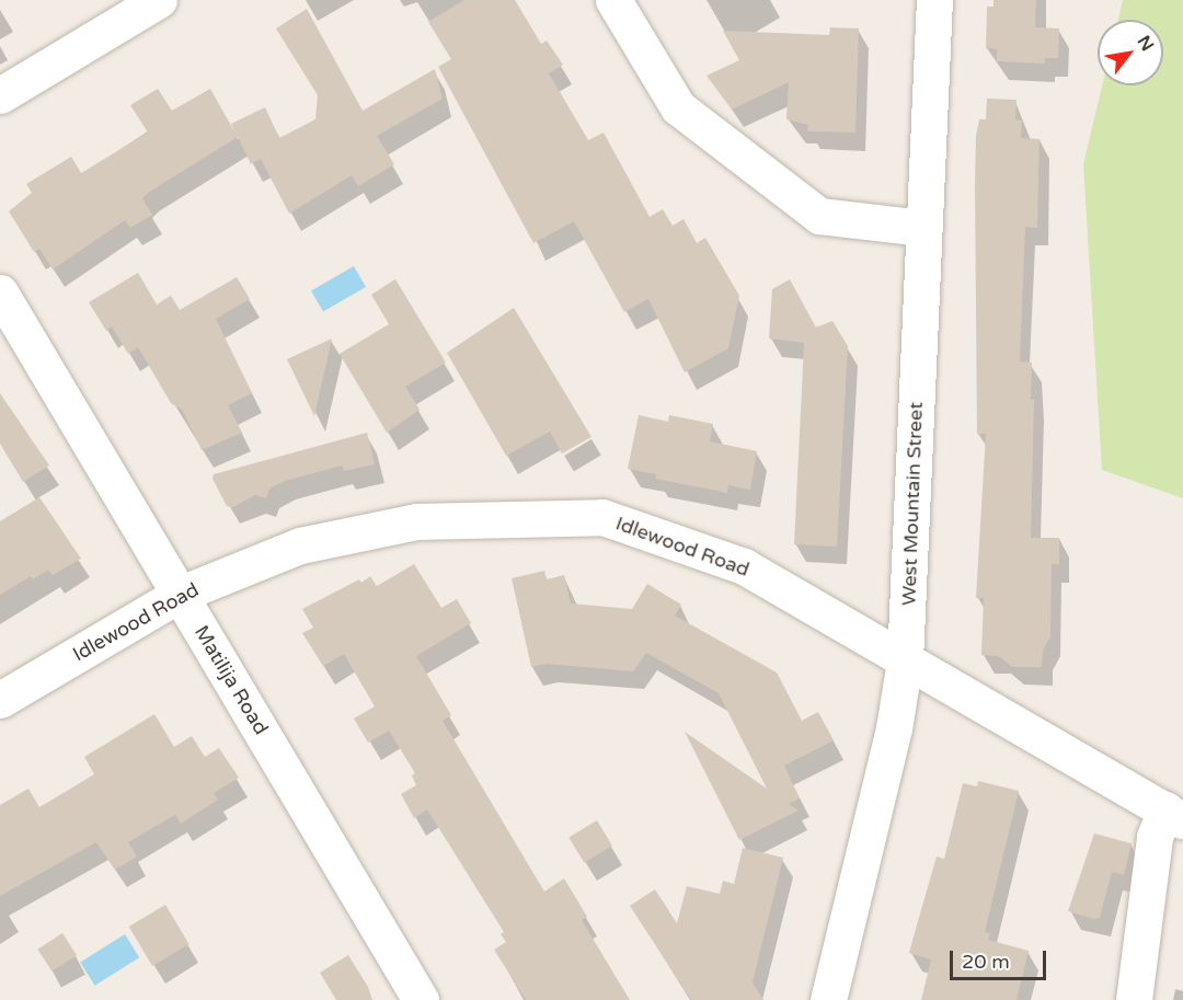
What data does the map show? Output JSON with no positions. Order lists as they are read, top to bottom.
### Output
{
  "streets": {
    "street": ["West Mountain Street", "Idlewood Road", "Matilija Road"]
  },
  "crossings": [
    ["West Mountain Street", "Idlewood Road"],
    ["Idlewood Road", "Matilija Road"]
  ],
  "scale_bar": "20 m",
  "north": "top right"
}
